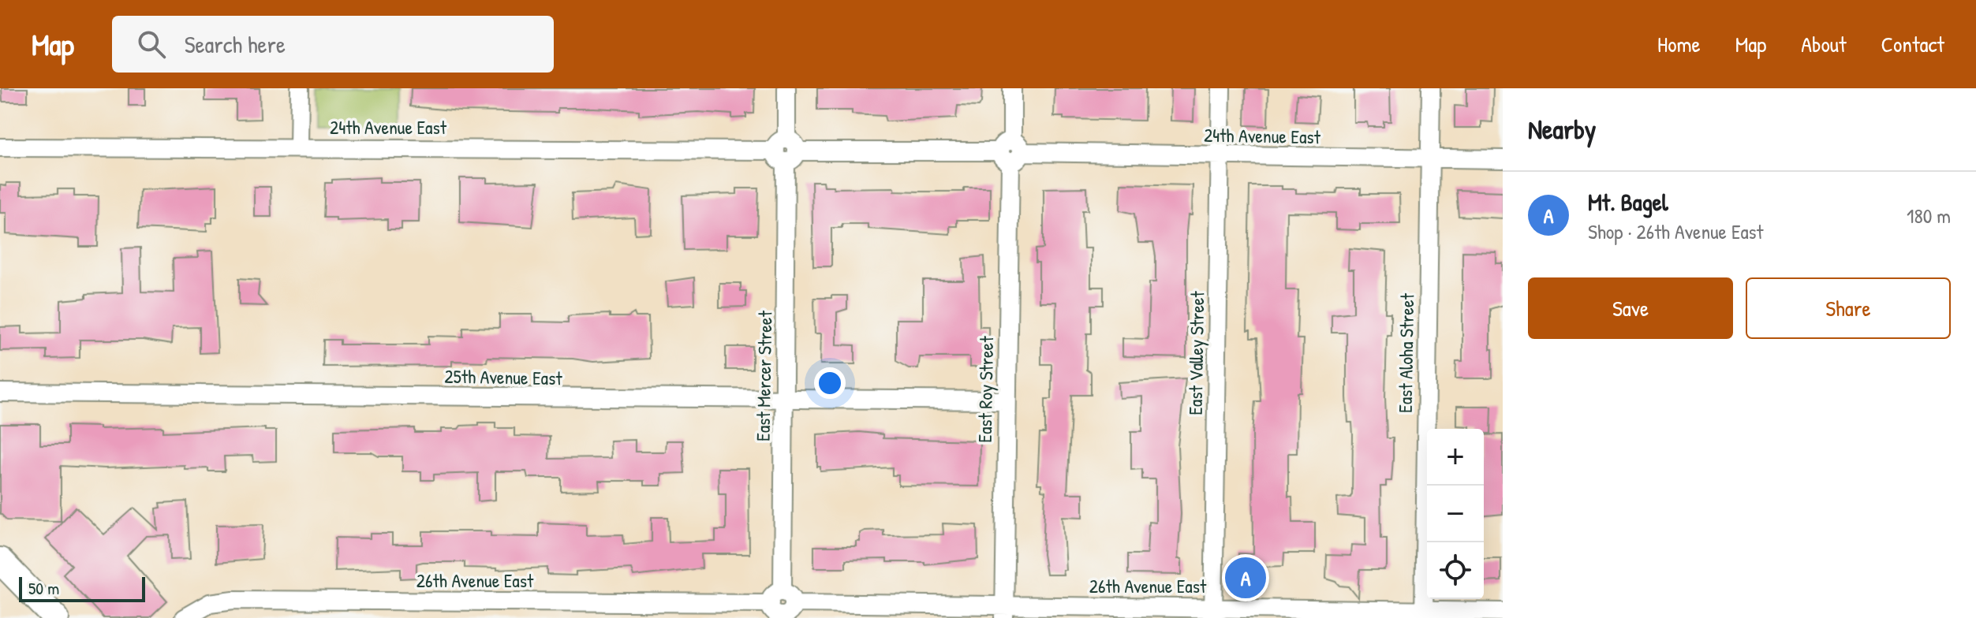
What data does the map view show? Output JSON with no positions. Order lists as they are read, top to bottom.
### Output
{
  "streets": {
    "street": [
      "24th Avenue East",
      "East Valley Street",
      "East Aloha Street",
      "East Mercer Street",
      "25th Avenue East",
      "East Roy Street",
      "26th Avenue East"
    ]
  },
  "crossings": [
    ["24th Avenue East", "East Valley Street"],
    ["24th Avenue East", "East Aloha Street"],
    ["24th Avenue East", "East Mercer Street"],
    ["24th Avenue East", "East Roy Street"],
    ["East Valley Street", "26th Avenue East"],
    ["East Aloha Street", "26th Avenue East"],
    ["East Mercer Street", "25th Avenue East"],
    ["East Mercer Street", "26th Avenue East"],
    ["25th Avenue East", "East Roy Street"],
    ["East Roy Street", "26th Avenue East"]
  ],
  "scale_bar": "50 m",
  "page": {
    "header": "Map",
    "search": "Search here",
    "nav": [
      "Home",
      "Map",
      "About",
      "Contact"
    ],
    "heading": "Nearby",
    "list": [
      {
        "mark": "A",
        "name": "Mt. Bagel",
        "note": "Shop · 26th Avenue East",
        "value": "180 m"
      }
    ],
    "buttons": ["Save", "Share"],
    "map_buttons": ["+", "−"],
    "pins": "A",
    "scale": "50 m"
  }
}
